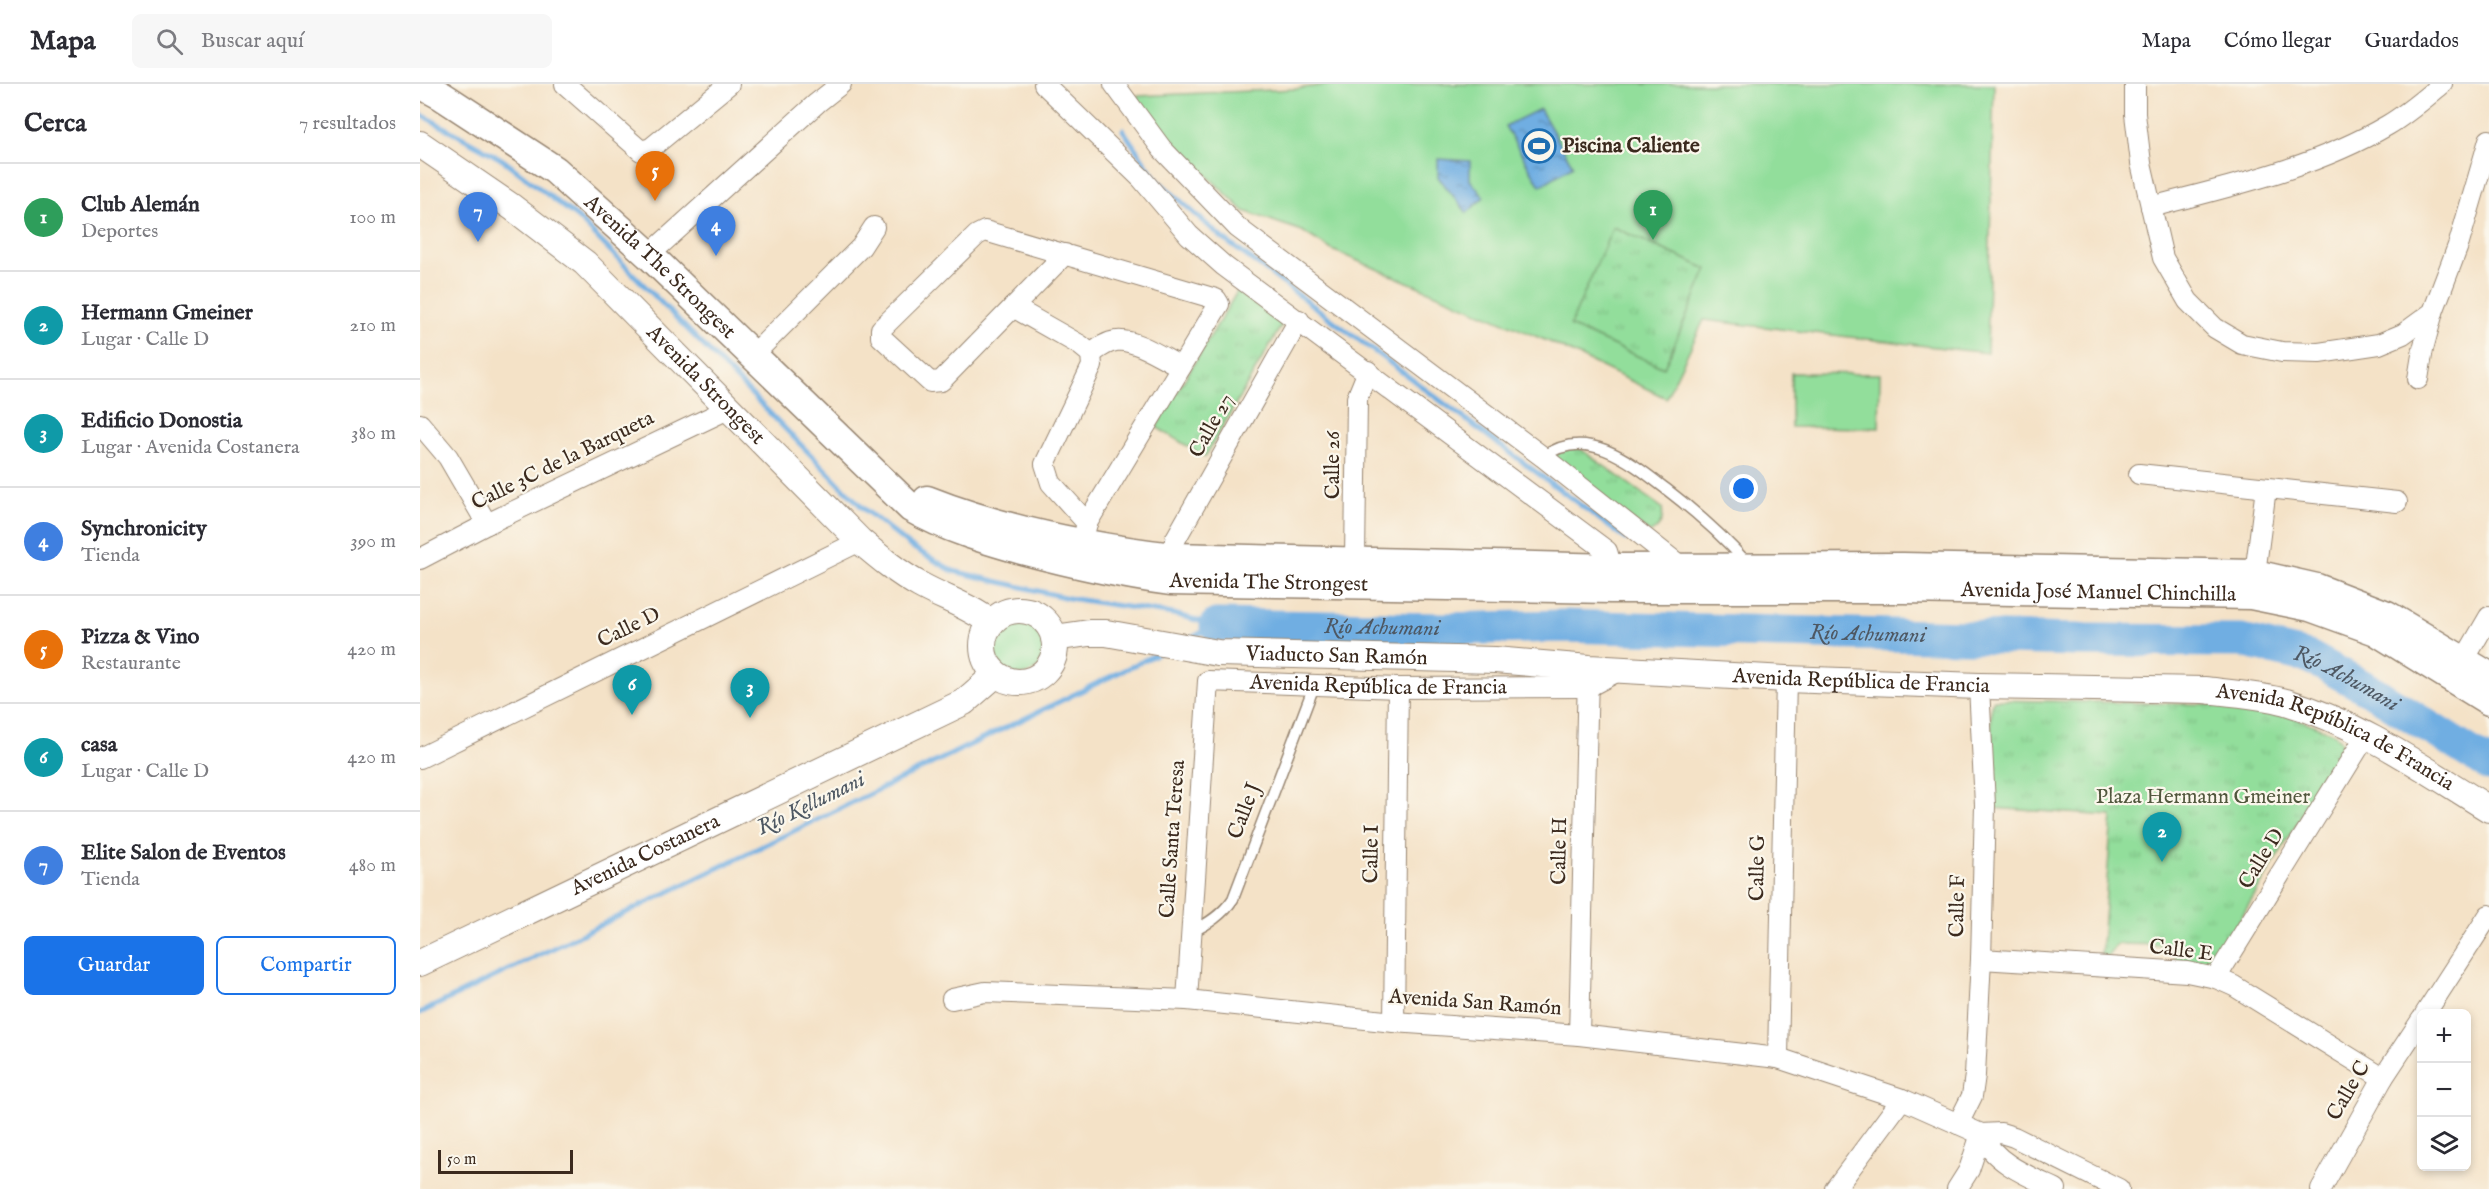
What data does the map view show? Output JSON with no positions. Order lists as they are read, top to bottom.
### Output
{
  "streets": {
    "main road": ["Avenida The Strongest", "Avenida José Manuel Chinchilla"],
    "street": [
      "Avenida Strongest",
      "Calle 27",
      "Calle 3C de la Barqueta",
      "Calle 26",
      "Calle D",
      "Viaducto San Ramón",
      "Avenida República de Francia",
      "Calle Santa Teresa",
      "Calle H",
      "Calle I",
      "Avenida Costanera",
      "Calle G",
      "Calle F",
      "Calle E",
      "Avenida San Ramón",
      "Calle C"
    ],
    "lane": ["Calle J"]
  },
  "crossings": [
    ["Avenida The Strongest", "Calle 27"],
    ["Avenida The Strongest", "Calle 26"],
    ["Avenida The Strongest", "Avenida José Manuel Chinchilla"],
    ["Avenida Strongest", "Calle 3C de la Barqueta"],
    ["Avenida Strongest", "Calle D"],
    ["Avenida Strongest", "Viaducto San Ramón"],
    ["Avenida Strongest", "Avenida Costanera"],
    ["Calle D", "Avenida República de Francia"],
    ["Calle D", "Calle E"],
    ["Viaducto San Ramón", "Avenida República de Francia"],
    ["Viaducto San Ramón", "Calle H"],
    ["Viaducto San Ramón", "Avenida Costanera"],
    ["Avenida República de Francia", "Calle J"],
    ["Avenida República de Francia", "Calle Santa Teresa"],
    ["Avenida República de Francia", "Calle H"],
    ["Avenida República de Francia", "Calle I"],
    ["Avenida República de Francia", "Calle G"],
    ["Avenida República de Francia", "Calle F"],
    ["Calle J", "Calle Santa Teresa"],
    ["Calle Santa Teresa", "Avenida San Ramón"],
    ["Calle H", "Avenida San Ramón"],
    ["Calle I", "Avenida San Ramón"],
    ["Calle G", "Avenida San Ramón"],
    ["Calle F", "Calle E"],
    ["Calle F", "Avenida San Ramón"],
    ["Calle E", "Calle C"]
  ],
  "water": ["Río Achumani", "Río Kellumani"],
  "parks": ["Plaza Hermann Gmeiner"],
  "places": {
    "sports": ["Piscina Caliente"]
  },
  "scale_bar": "50 m",
  "page": {
    "header": "Mapa",
    "search": "Buscar aquí",
    "nav": ["Mapa", "Cómo llegar", "Guardados"],
    "heading": ["Cerca", "7 resultados"],
    "pins": [
      "5",
      "1",
      "7",
      "4",
      "6",
      "3",
      "2"
    ],
    "list": [
      {
        "mark": "1",
        "name": "Club Alemán",
        "note": "Deportes",
        "value": "100 m"
      },
      {
        "mark": "2",
        "name": "Hermann Gmeiner",
        "note": "Lugar · Calle D",
        "value": "210 m"
      },
      {
        "mark": "3",
        "name": "Edificio Donostia",
        "note": "Lugar · Avenida Costanera",
        "value": "380 m"
      },
      {
        "mark": "4",
        "name": "Synchronicity",
        "note": "Tienda",
        "value": "390 m"
      },
      {
        "mark": "5",
        "name": "Pizza & Vino",
        "note": "Restaurante",
        "value": "420 m"
      },
      {
        "mark": "6",
        "name": "casa",
        "note": "Lugar · Calle D",
        "value": "420 m"
      },
      {
        "mark": "7",
        "name": "Elite Salon de Eventos",
        "note": "Tienda",
        "value": "480 m"
      }
    ],
    "buttons": ["Guardar", "Compartir"],
    "map_buttons": ["+", "−"],
    "scale": "50 m"
  }
}
